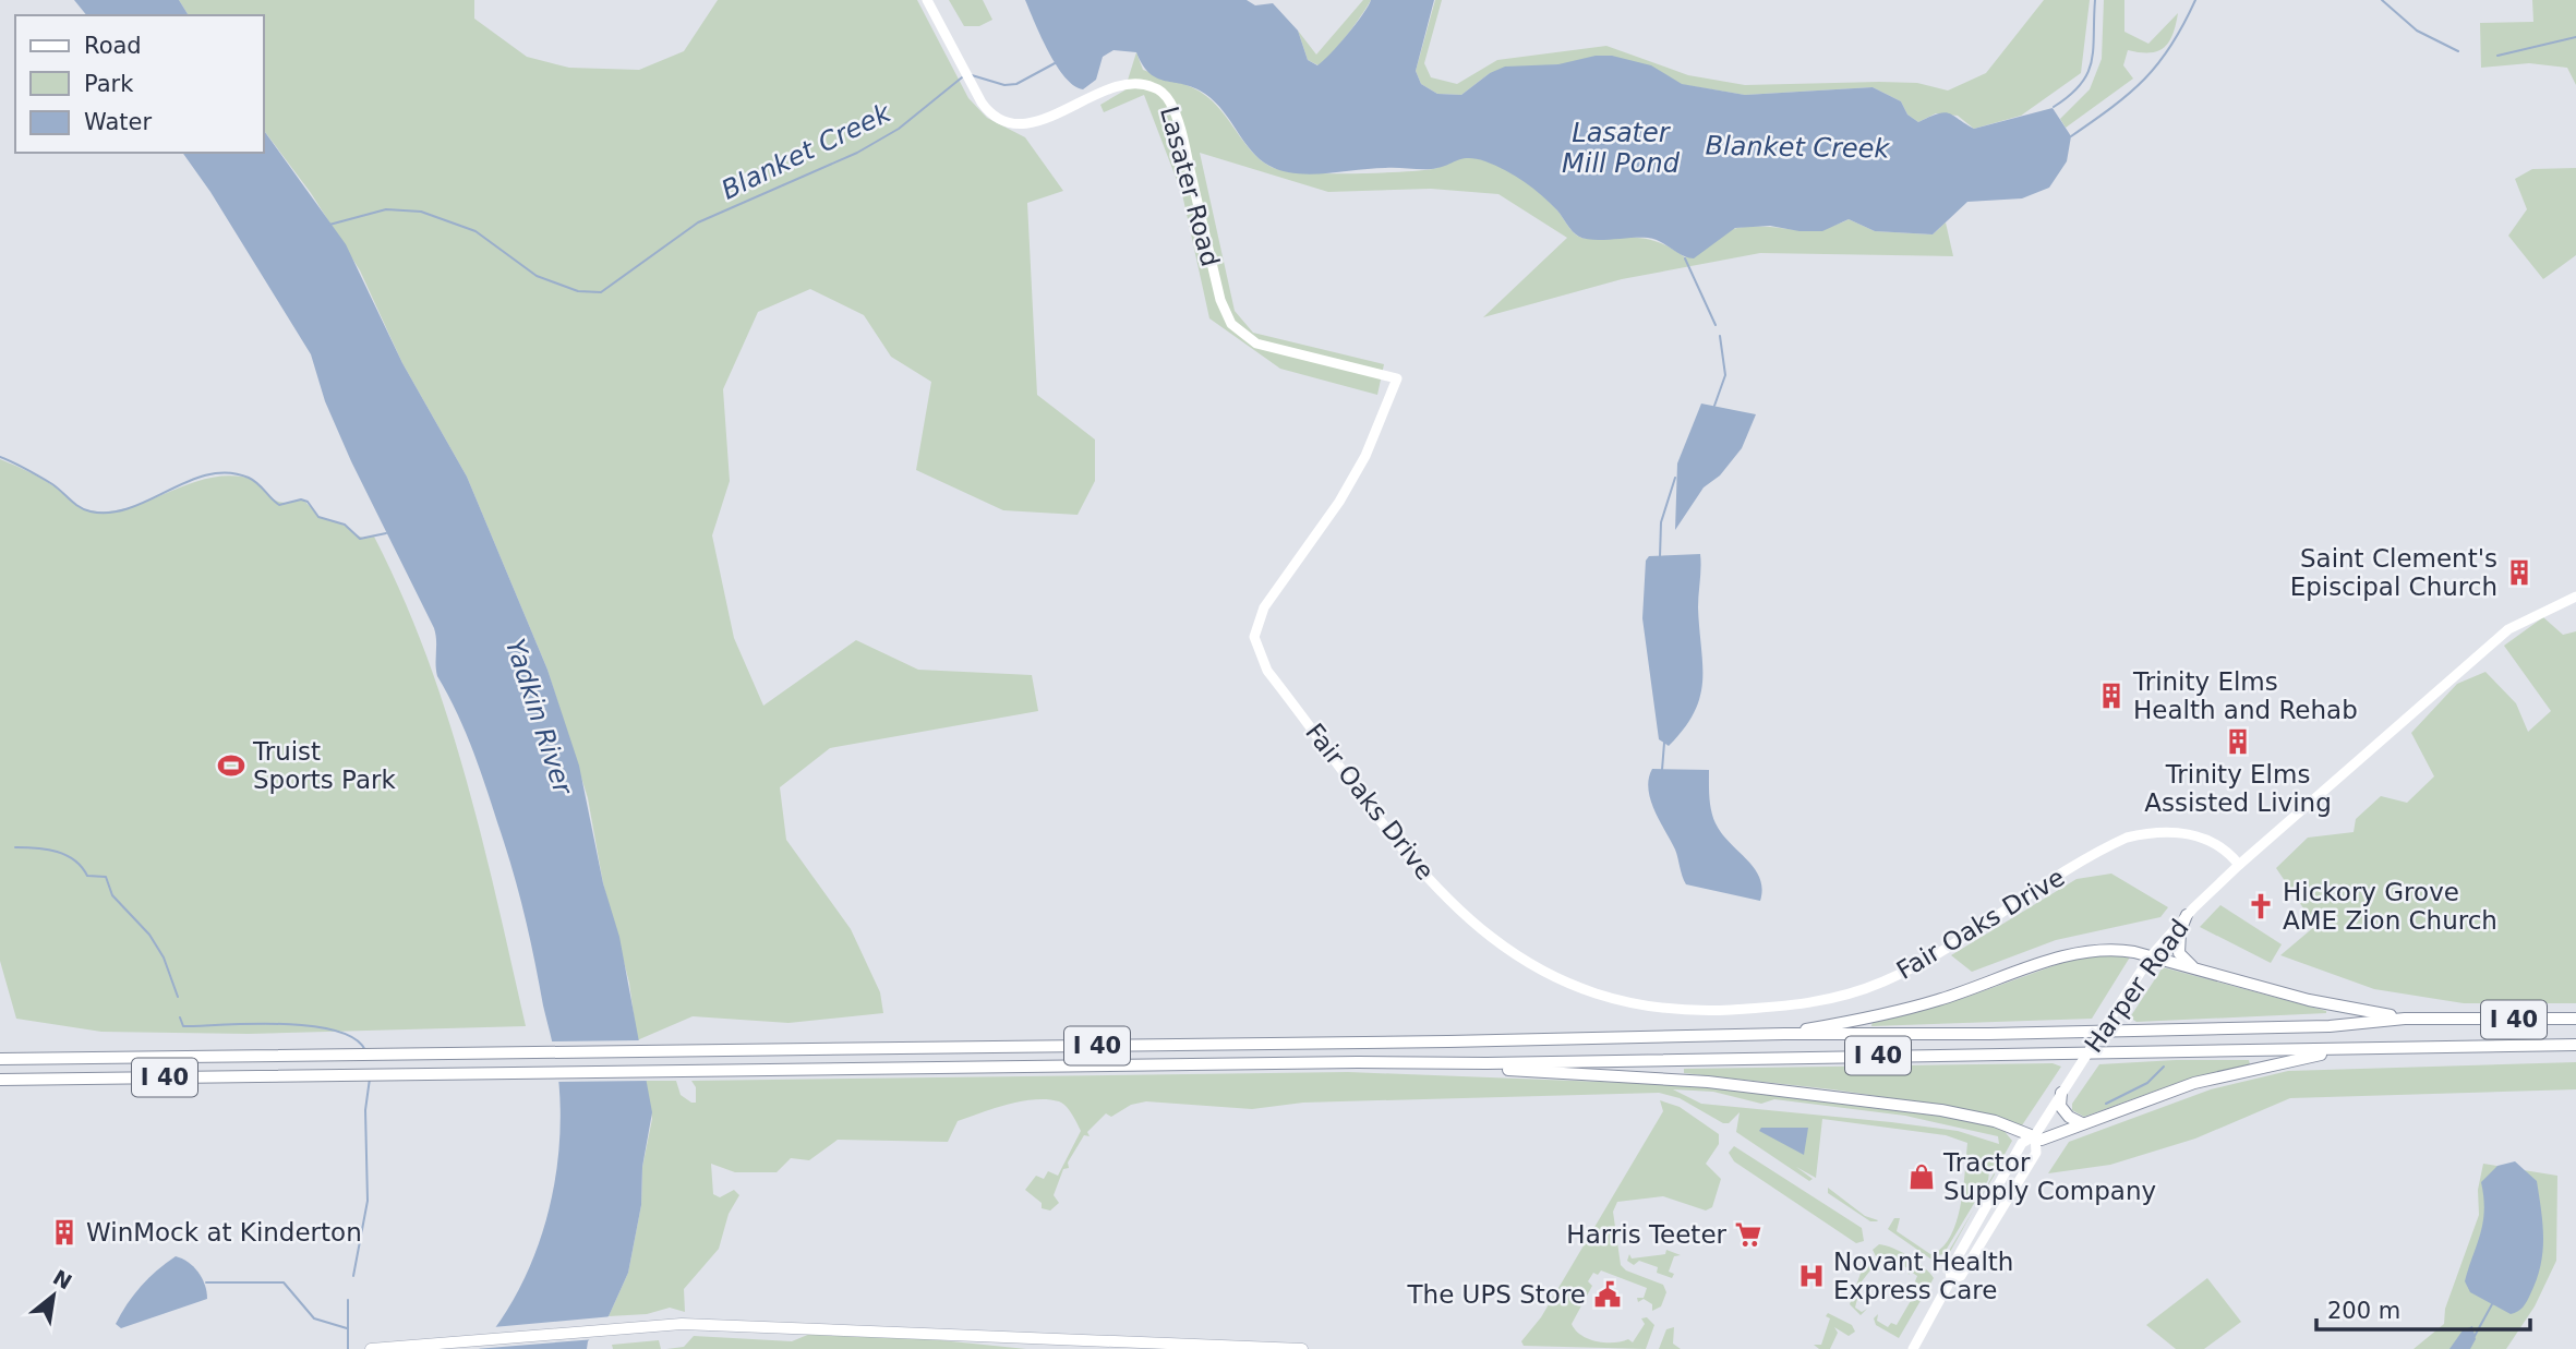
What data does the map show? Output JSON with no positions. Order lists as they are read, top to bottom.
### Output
{
  "streets": {
    "highway": ["I 40"],
    "street": ["Lasater Road", "Fair Oaks Drive", "Harper Road"]
  },
  "crossings": [
    ["Lasater Road", "Fair Oaks Drive"],
    ["Fair Oaks Drive", "Harper Road"]
  ],
  "water": ["Lasater Mill Pond", "Blanket Creek", "Yadkin River"],
  "places": {
    "building": [
      "Saint Clement's Episcipal Church",
      "Trinity Elms Health and Rehab",
      "Trinity Elms Assisted Living",
      "WinMock at Kinderton"
    ],
    "sports": ["Truist Sports Park"],
    "church": ["Hickory Grove AME Zion Church"],
    "shop": ["Tractor Supply Company"],
    "supermarket": ["Harris Teeter"],
    "hospital": ["Novant Health Express Care"],
    "public building": ["The UPS Store"]
  },
  "legend": ["Road", "Park", "Water"],
  "scale_bar": "200 m",
  "north": "top right"
}
